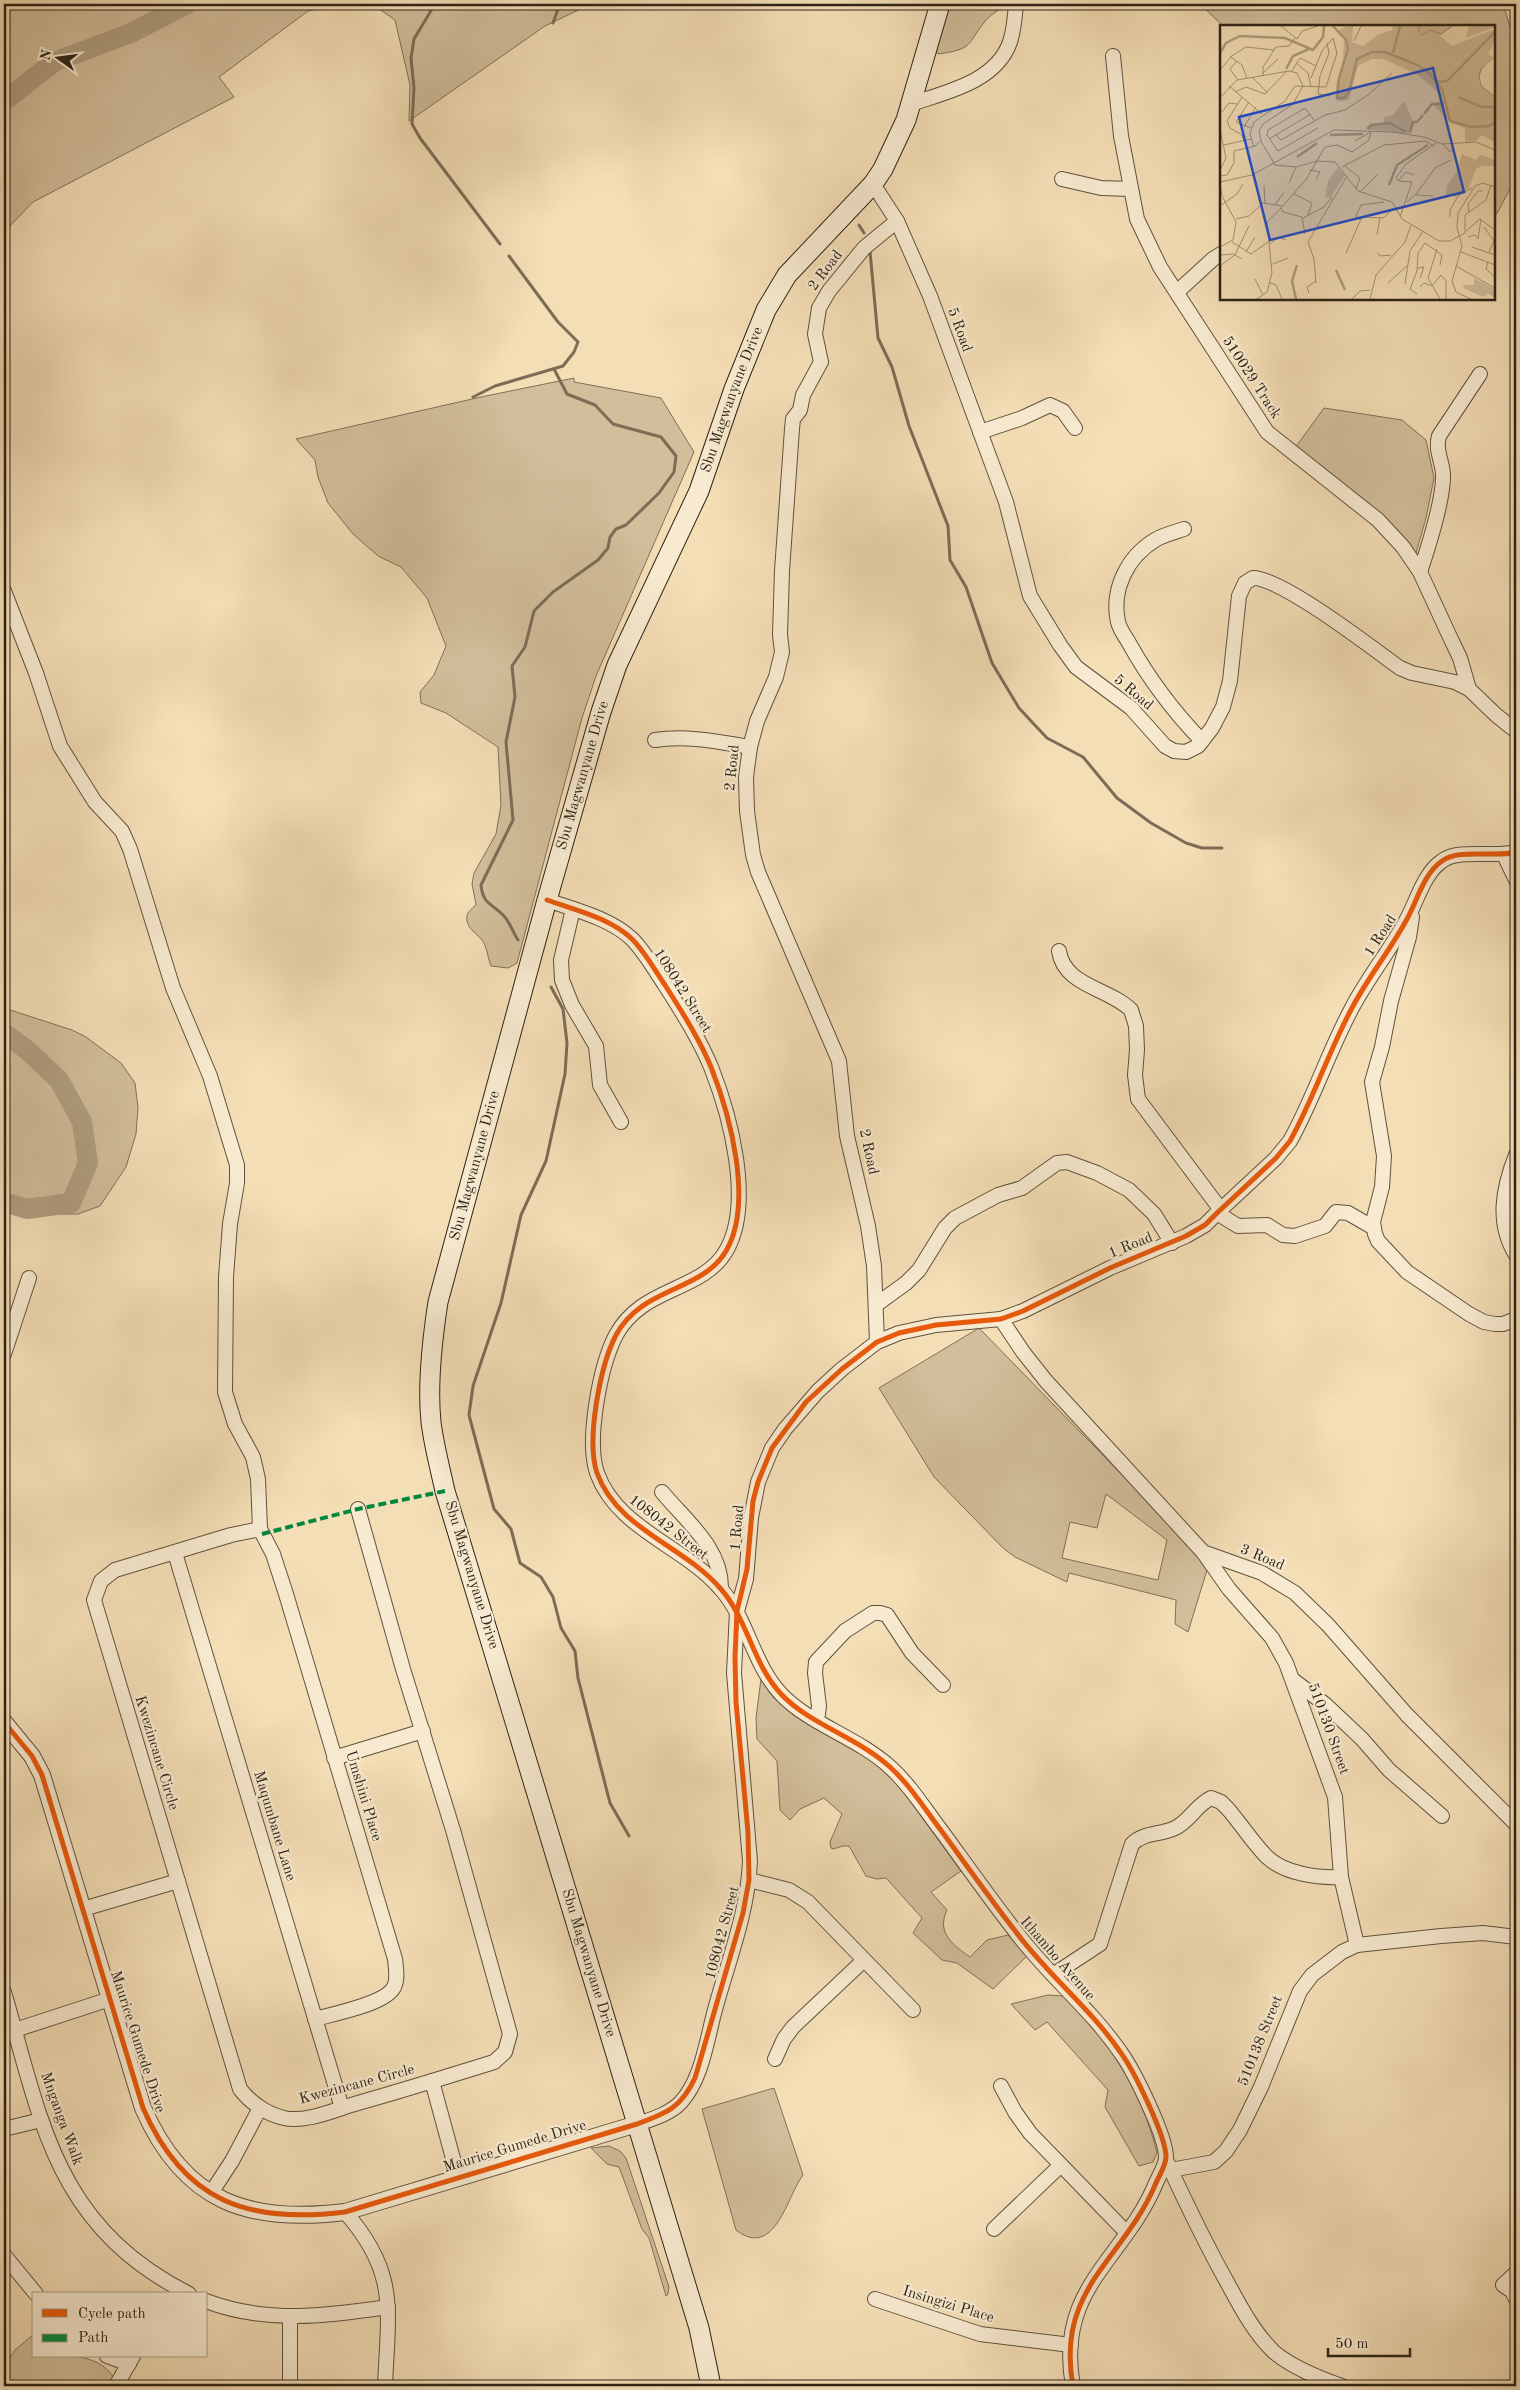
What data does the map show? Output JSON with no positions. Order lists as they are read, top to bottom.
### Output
{
  "streets": {
    "main road": ["Sbu Magwanyane Drive"],
    "street": [
      "2 Road",
      "5 Road",
      "510029 Track",
      "1 Road",
      "108042 Street",
      "3 Road",
      "510130 Street",
      "Kwezincane Circle",
      "Umshini Place",
      "Maqumbane Lane",
      "Ithambo Avenue",
      "510138 Street",
      "Maurice Gumede Drive",
      "Mnganga Walk",
      "Insingizi Place"
    ]
  },
  "crossings": [
    ["2 Road", "5 Road"],
    ["2 Road", "1 Road"],
    ["5 Road", "Sbu Magwanyane Drive"],
    ["Sbu Magwanyane Drive", "108042 Street"],
    ["Sbu Magwanyane Drive", "Maurice Gumede Drive"],
    ["1 Road", "108042 Street"],
    ["1 Road", "3 Road"],
    ["1 Road", "Ithambo Avenue"],
    ["108042 Street", "Ithambo Avenue"],
    ["108042 Street", "Maurice Gumede Drive"],
    ["3 Road", "510130 Street"],
    ["510130 Street", "510138 Street"],
    ["Kwezincane Circle", "Umshini Place"],
    ["Kwezincane Circle", "Maqumbane Lane"],
    ["Umshini Place", "Maqumbane Lane"],
    ["Ithambo Avenue", "510138 Street"]
  ],
  "legend": ["Cycle path", "Path"],
  "scale_bar": "50 m",
  "north": "left"
}
